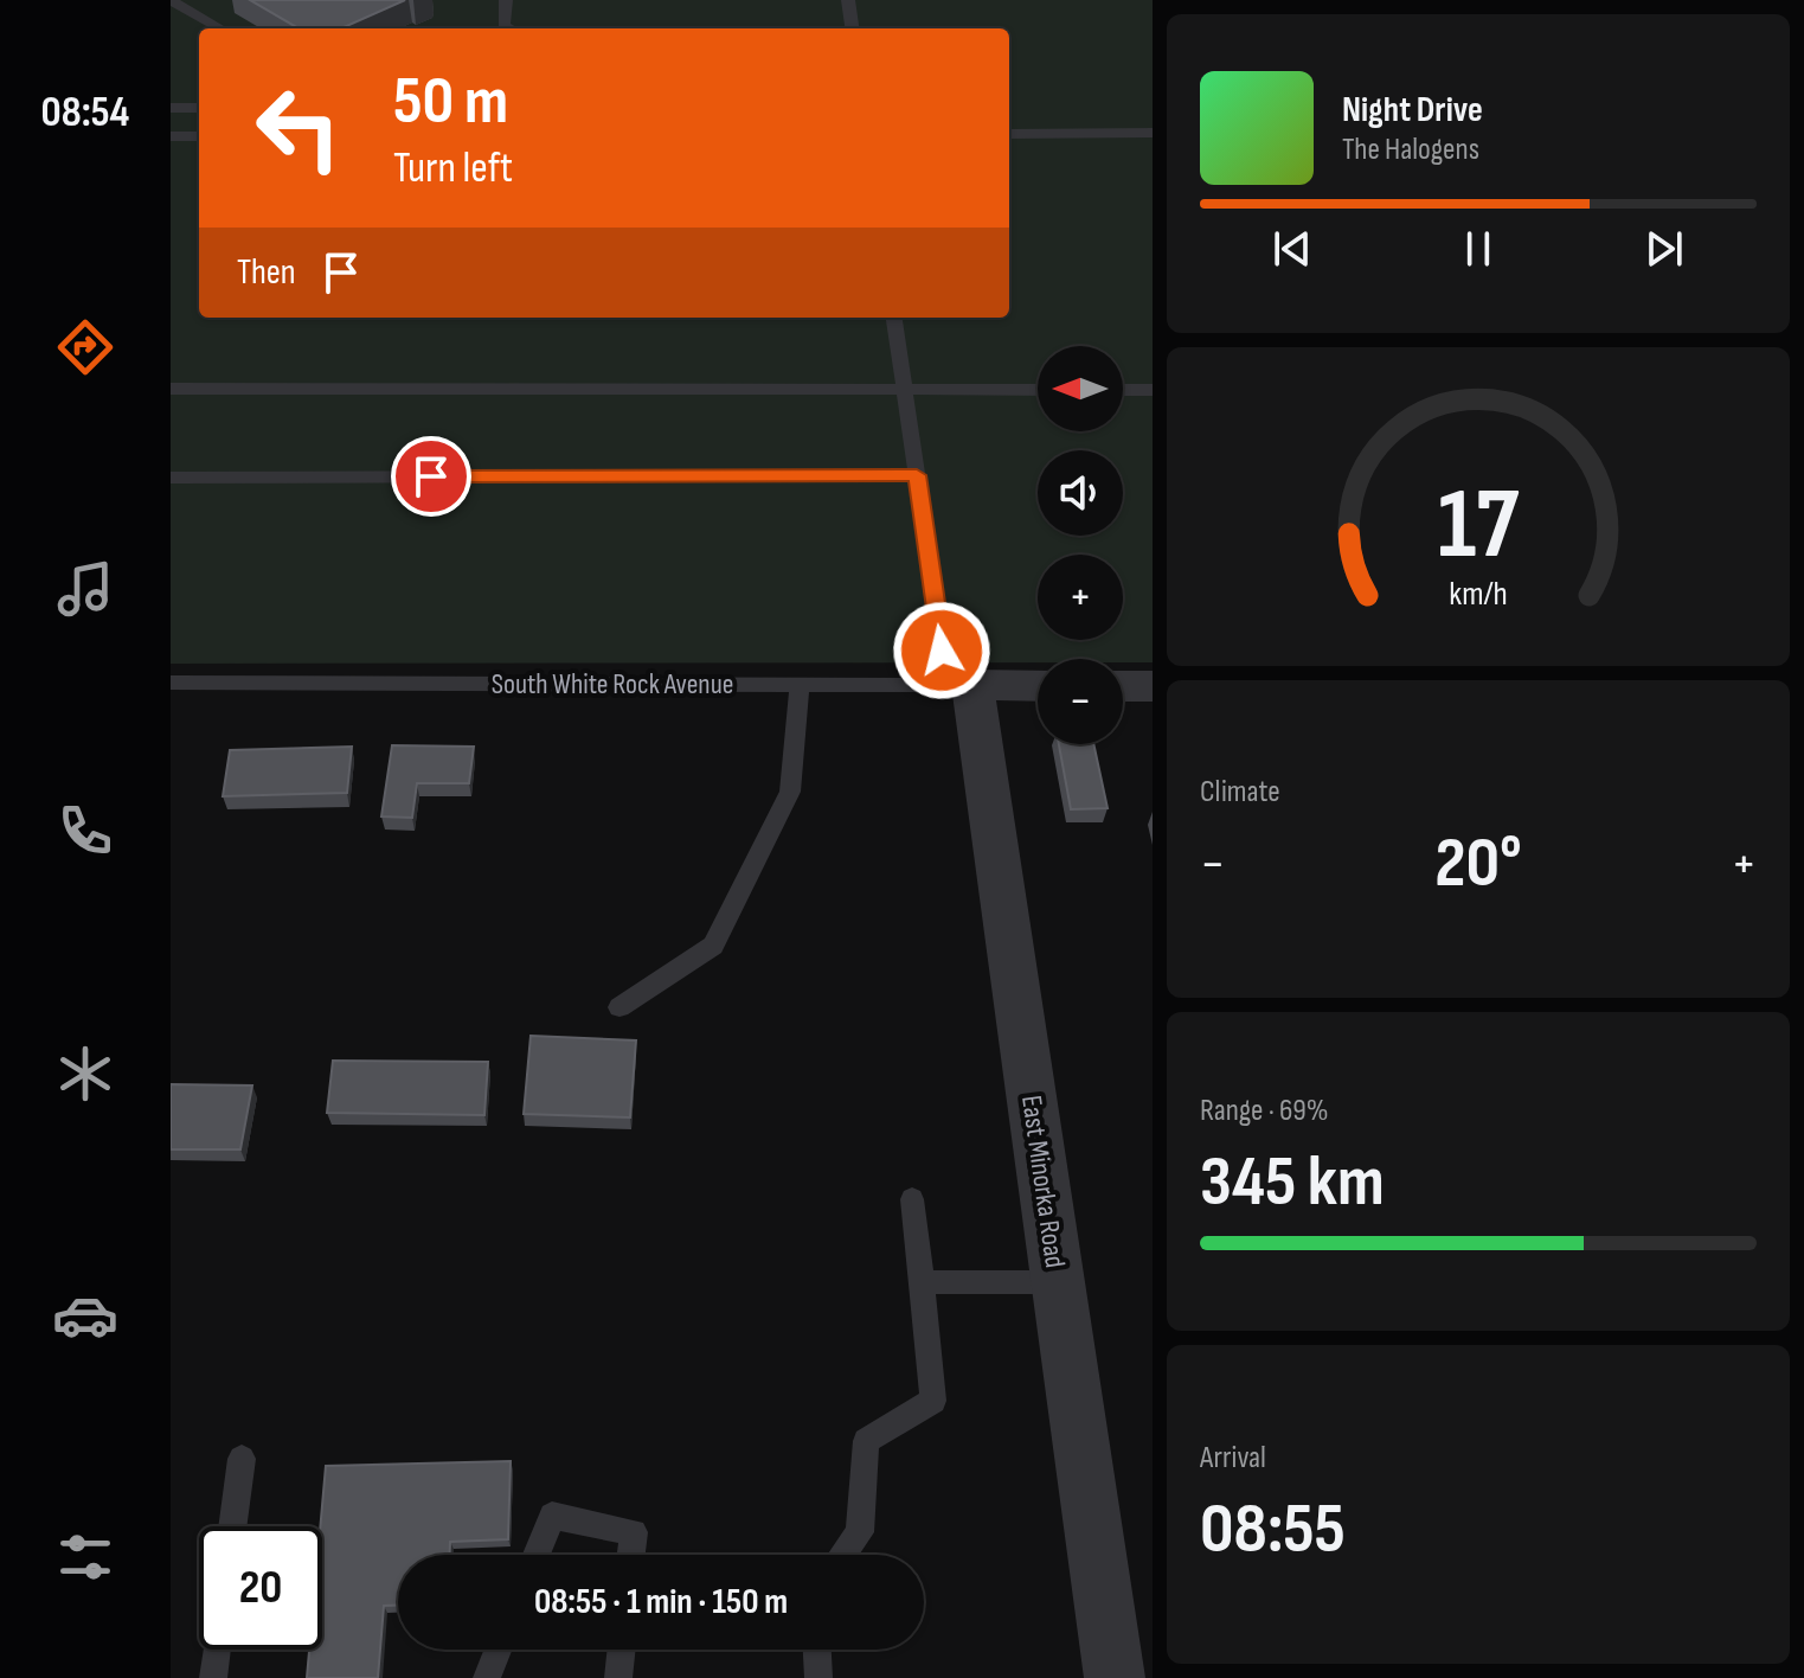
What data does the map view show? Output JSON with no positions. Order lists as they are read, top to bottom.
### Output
{
  "streets": {
    "street": ["South White Rock Avenue", "East Minorka Road"]
  },
  "crossings": [
    ["South White Rock Avenue", "East Minorka Road"]
  ],
  "north": "left",
  "page": {
    "tabs": "08:54",
    "turn": ["50 m", "Turn left"],
    "song": ["Night Drive", "The Halogens"],
    "then": "Then",
    "map_buttons": ["+", "−"],
    "tile": [
      "Climate",
      ["Range · 69%", "345 km"],
      ["Arrival", "08:55"]
    ],
    "heat": ["−", "20°", "+"],
    "limit": "20",
    "trip": "08:55 · 1 min · 150 m",
    "gauge": ["17", "km/h"]
  }
}
